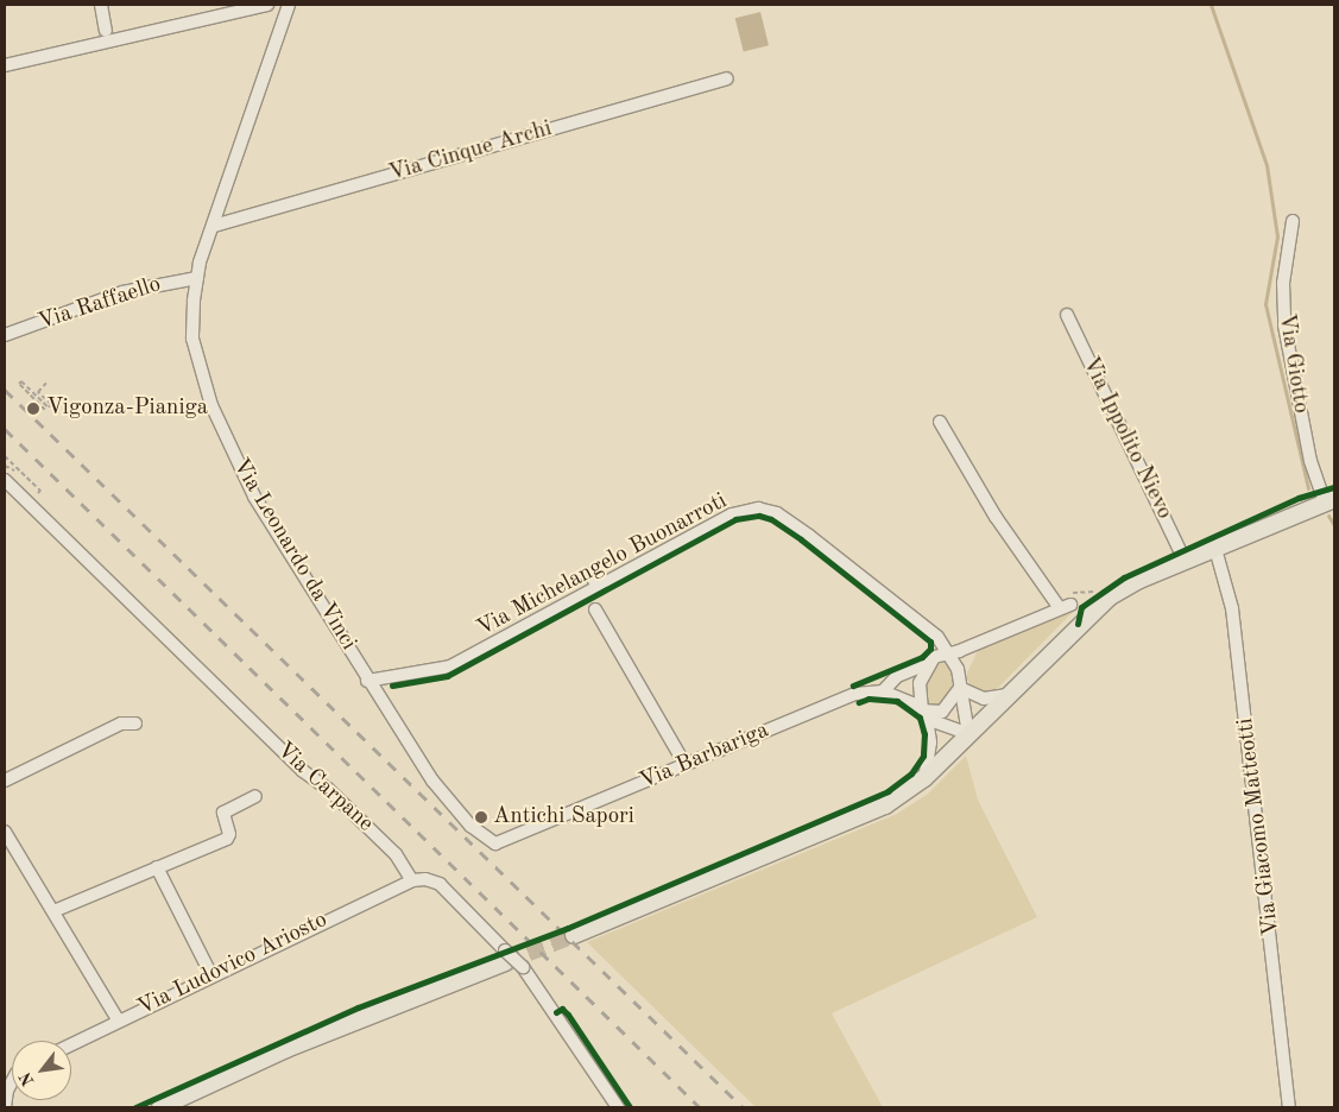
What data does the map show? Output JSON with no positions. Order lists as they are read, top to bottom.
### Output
{
  "streets": {
    "street": [
      "Via Cinque Archi",
      "Via Raffaello",
      "Via Giotto",
      "Via Ippolito Nievo",
      "Via Leonardo da Vinci",
      "Via Michelangelo Buonarroti",
      "Via Barbariga",
      "Via Carpane",
      "Via Giacomo Matteotti",
      "Via Ludovico Ariosto"
    ]
  },
  "crossings": [
    ["Via Cinque Archi", "Via Leonardo da Vinci"],
    ["Via Raffaello", "Via Leonardo da Vinci"],
    ["Via Leonardo da Vinci", "Via Michelangelo Buonarroti"],
    ["Via Leonardo da Vinci", "Via Barbariga"],
    ["Via Carpane", "Via Ludovico Ariosto"]
  ],
  "places": ["Vigonza-Pianiga", "Antichi Sapori"],
  "north": "bottom left"
}
